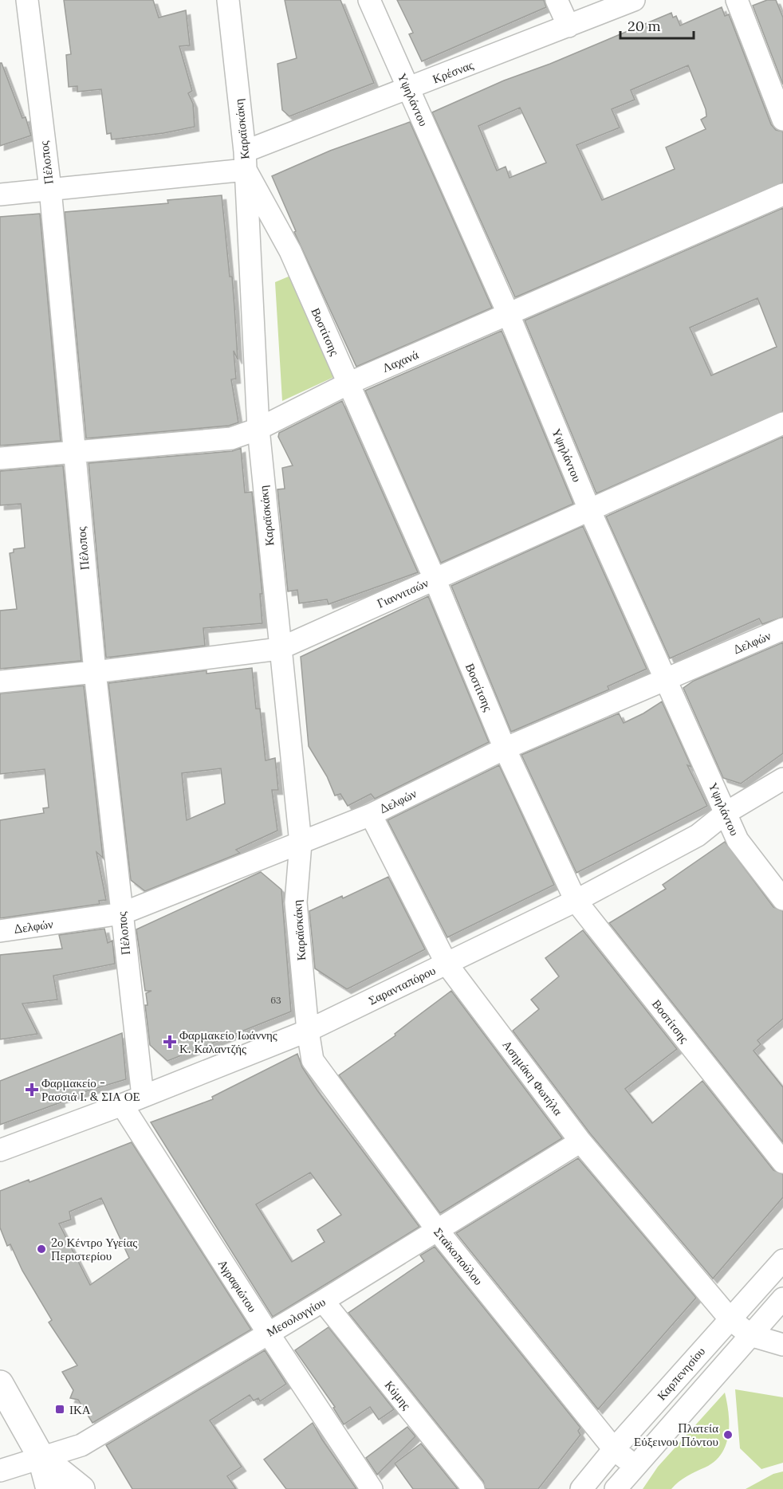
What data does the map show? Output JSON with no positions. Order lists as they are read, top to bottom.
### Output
{
  "streets": {
    "street": [
      "Κρέσνας",
      "Υψηλάντου",
      "Καραϊσκάκη",
      "Πέλοπος",
      "Βοστίτσης",
      "Λαχανά",
      "Γιαννιτσών",
      "Δελφών",
      "Σαρανταπόρου",
      "Ασημάκη Φωτήλα",
      "Σταϊκοπούλου",
      "Αγραφιώτου",
      "Μεσολογγίου",
      "Καρπενησίου",
      "Κύμης"
    ]
  },
  "crossings": [
    ["Κρέσνας", "Υψηλάντου"],
    ["Κρέσνας", "Καραϊσκάκη"],
    ["Κρέσνας", "Πέλοπος"],
    ["Κρέσνας", "Βοστίτσης"],
    ["Υψηλάντου", "Λαχανά"],
    ["Υψηλάντου", "Γιαννιτσών"],
    ["Υψηλάντου", "Δελφών"],
    ["Υψηλάντου", "Σαρανταπόρου"],
    ["Καραϊσκάκη", "Βοστίτσης"],
    ["Καραϊσκάκη", "Λαχανά"],
    ["Καραϊσκάκη", "Γιαννιτσών"],
    ["Καραϊσκάκη", "Δελφών"],
    ["Καραϊσκάκη", "Σαρανταπόρου"],
    ["Καραϊσκάκη", "Σταϊκοπούλου"],
    ["Πέλοπος", "Λαχανά"],
    ["Πέλοπος", "Γιαννιτσών"],
    ["Πέλοπος", "Δελφών"],
    ["Πέλοπος", "Σαρανταπόρου"],
    ["Βοστίτσης", "Λαχανά"],
    ["Βοστίτσης", "Γιαννιτσών"],
    ["Βοστίτσης", "Δελφών"],
    ["Βοστίτσης", "Σαρανταπόρου"],
    ["Δελφών", "Ασημάκη Φωτήλα"],
    ["Σαρανταπόρου", "Ασημάκη Φωτήλα"],
    ["Σαρανταπόρου", "Σταϊκοπούλου"],
    ["Σαρανταπόρου", "Αγραφιώτου"],
    ["Ασημάκη Φωτήλα", "Μεσολογγίου"],
    ["Ασημάκη Φωτήλα", "Καρπενησίου"],
    ["Σταϊκοπούλου", "Μεσολογγίου"],
    ["Σταϊκοπούλου", "Καρπενησίου"],
    ["Αγραφιώτου", "Μεσολογγίου"],
    ["Μεσολογγίου", "Κύμης"]
  ],
  "places": {
    "health": ["Φαρμακείο Ιωάννης Κ. Καλαντζής", "Φαρμακείο - Ρασσιά Ι. & ΣΙΑ ΟΕ"],
    "other": ["2ο Κέντρο Υγείας Περιστερίου", "Πλατεία Εύξεινου Πόντου"],
    "transit": ["ΙΚΑ"]
  },
  "house_numbers": ["63"],
  "scale_bar": "20 m"
}
